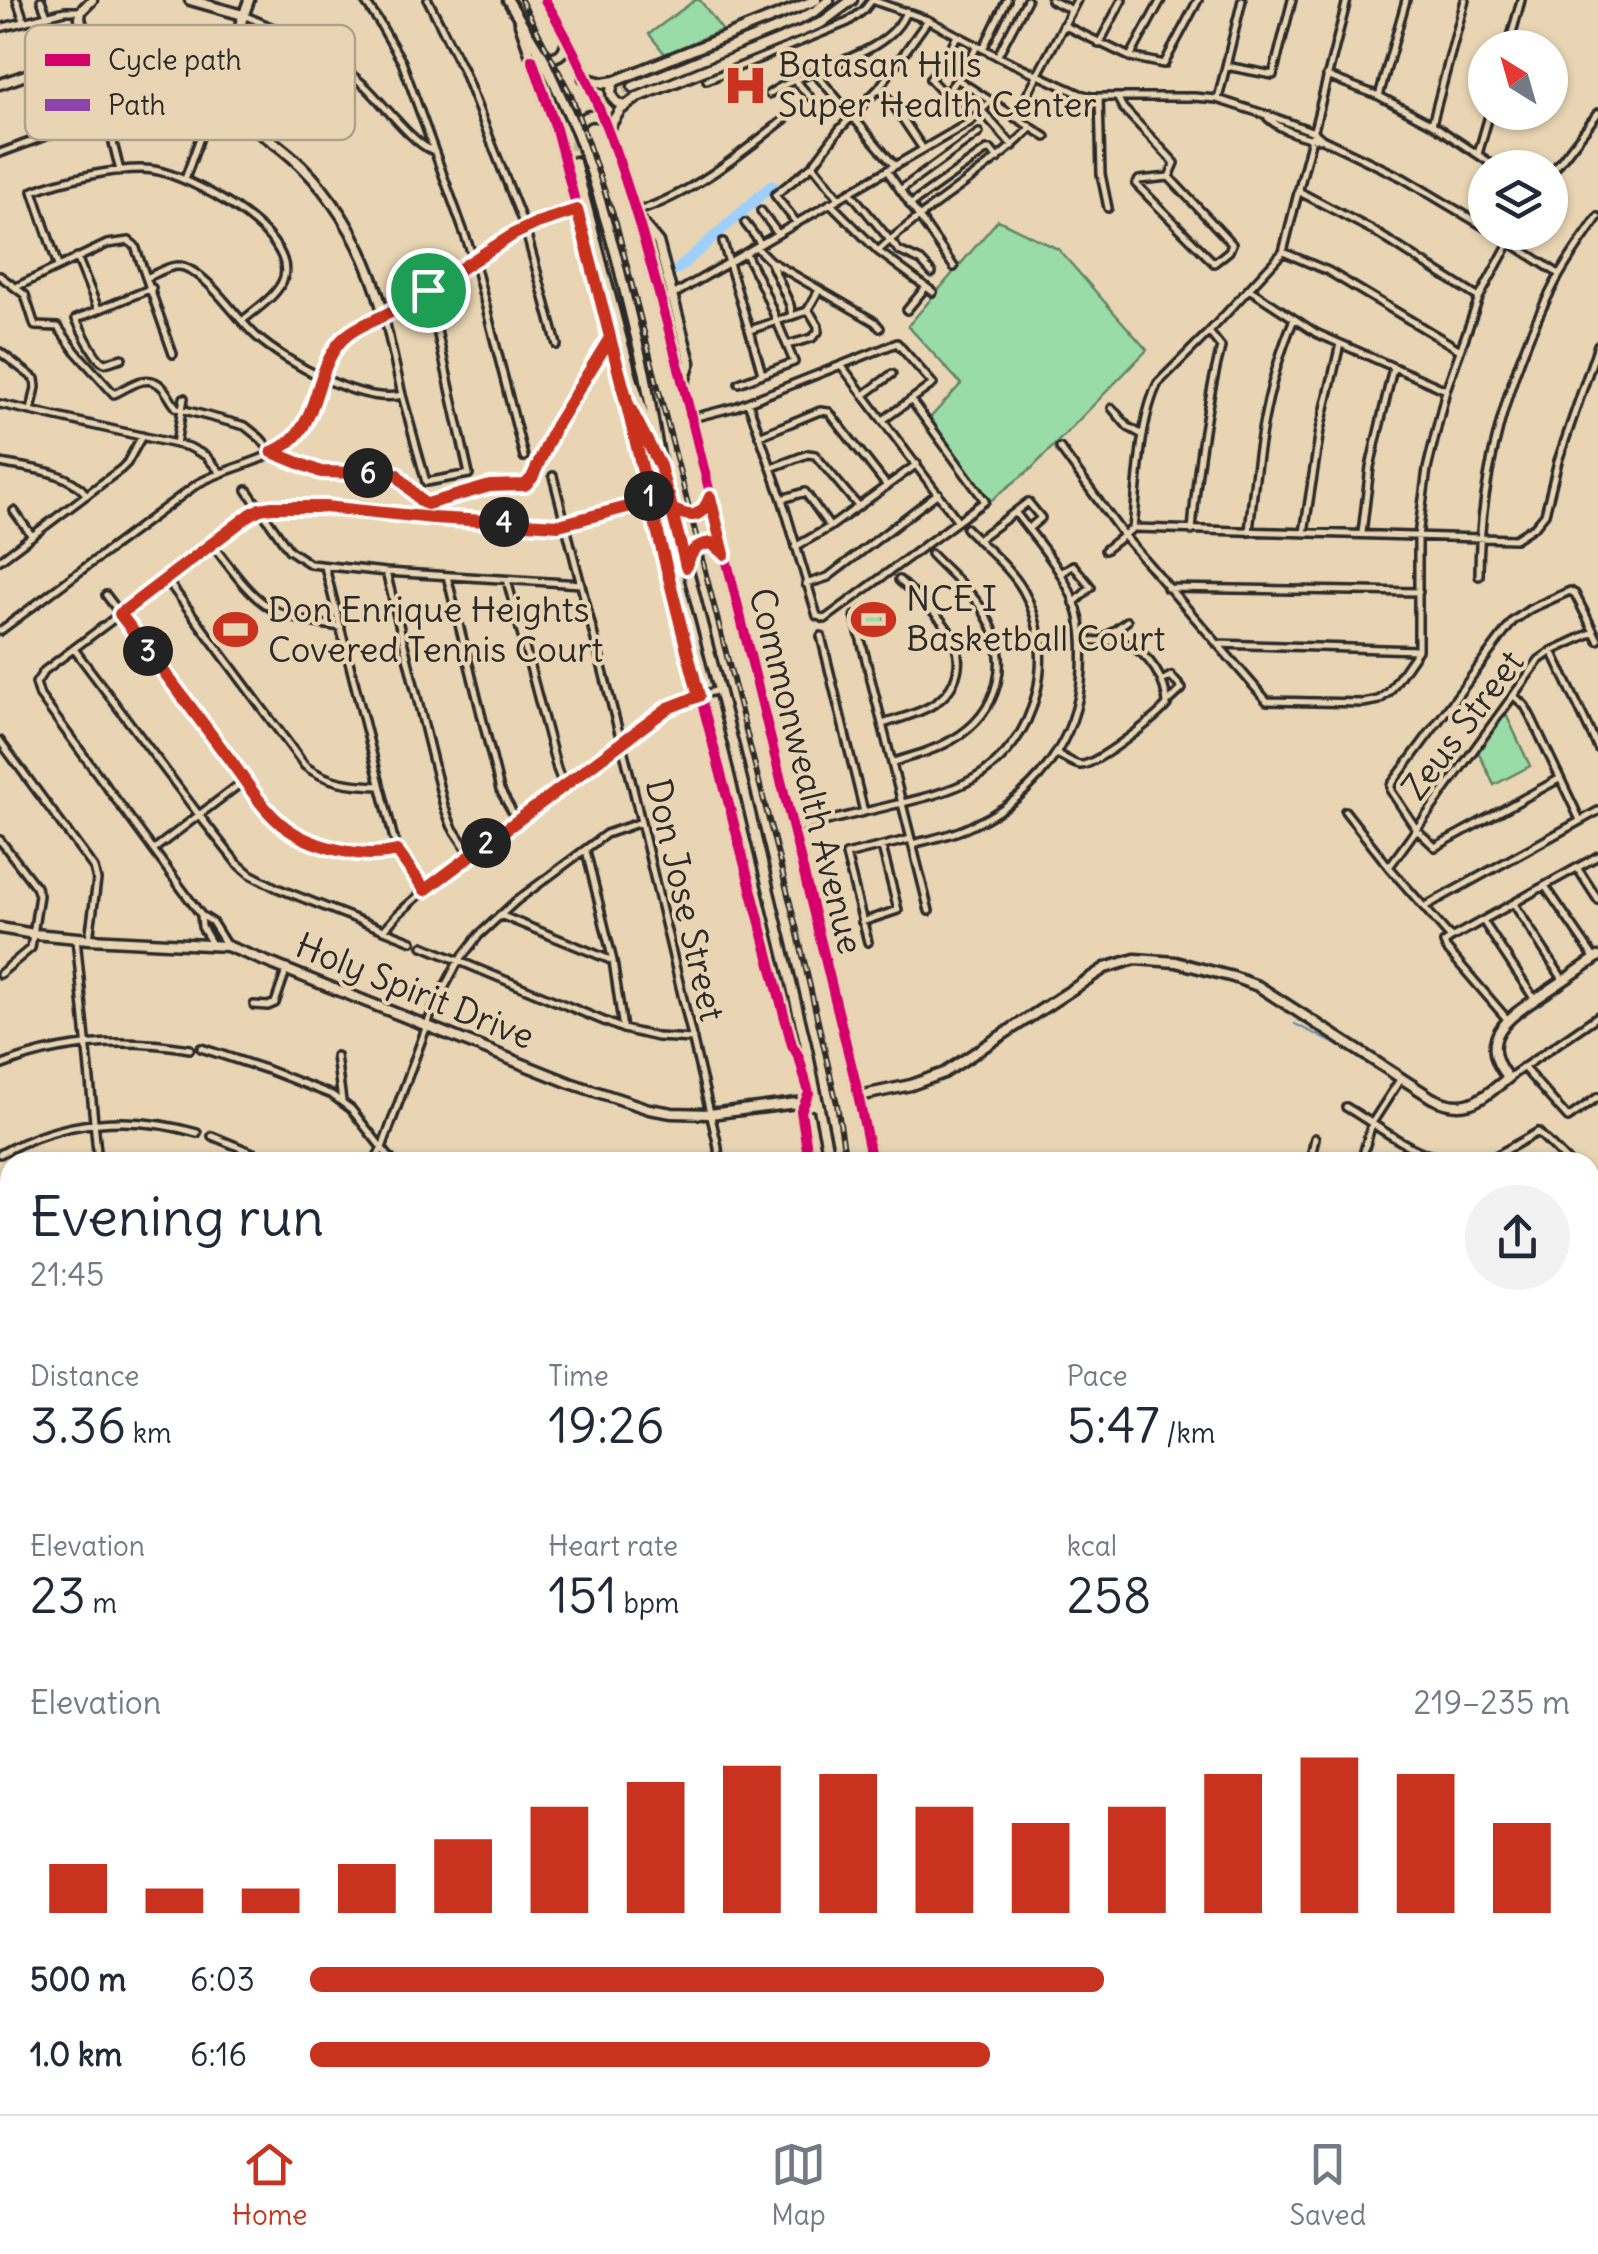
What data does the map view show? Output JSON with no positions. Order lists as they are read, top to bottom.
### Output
{
  "streets": {
    "main road": ["Commonwealth Avenue", "Holy Spirit Drive"],
    "street": ["Zeus Street", "Don Jose Street"]
  },
  "crossings": [
    ["Commonwealth Avenue", "Holy Spirit Drive"],
    ["Don Jose Street", "Holy Spirit Drive"]
  ],
  "places": {
    "hospital": ["Batasan Hills Super Health Center"],
    "sports": ["NCE I Basketball Court", "Don Enrique Heights Covered Tennis Court"]
  },
  "legend": ["Cycle path", "Path"],
  "north": "top left",
  "page": {
    "pins": [
      "6",
      "1",
      "4",
      "3",
      "2"
    ],
    "heading": ["Evening run", "21:45"],
    "stats": [
      ["Distance", "3.36 km"],
      ["Time", "19:26"],
      ["Pace", "5:47 /km"],
      ["Elevation", "23 m"],
      ["Heart rate", "151 bpm"],
      ["kcal", "258"]
    ],
    "chart": ["Elevation", "219–235 m"],
    "list": [
      {
        "name": "500 m",
        "note": "6:03"
      },
      {
        "name": "1.0 km",
        "note": "6:16"
      }
    ],
    "tabs": ["Home", "Map", "Saved"]
  }
}
